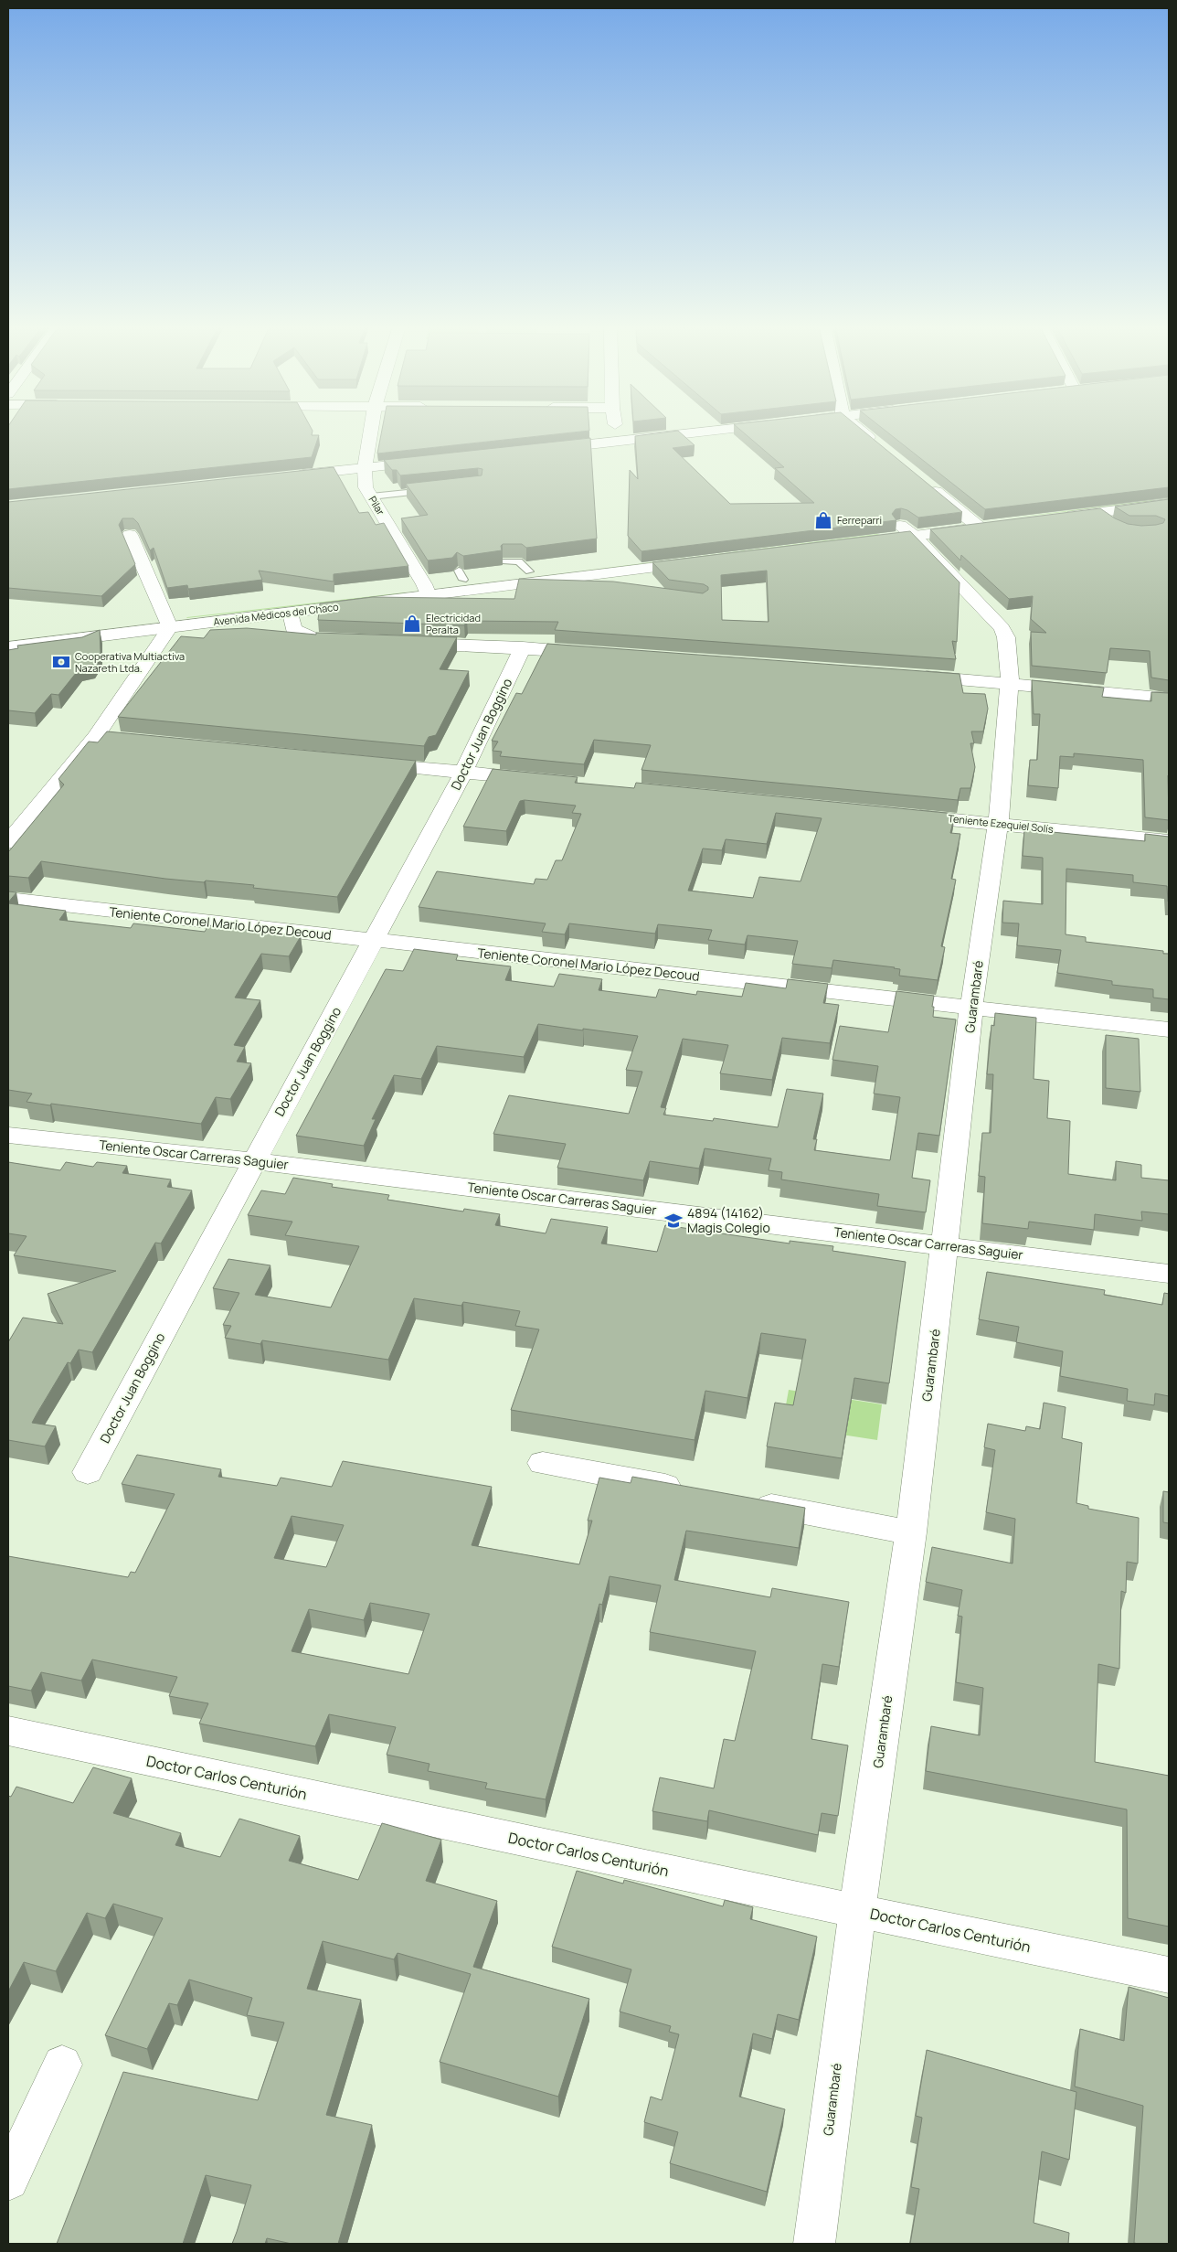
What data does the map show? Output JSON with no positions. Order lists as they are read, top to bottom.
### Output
{
  "streets": {
    "street": [
      "Pilar",
      "Avenida Médicos del Chaco",
      "Doctor Juan Boggino",
      "Teniente Ezequiel Solís",
      "Teniente Coronel Mario López Decoud",
      "Guarambaré",
      "Teniente Oscar Carreras Saguier",
      "Doctor Carlos Centurión"
    ]
  },
  "crossings": [
    ["Pilar", "Avenida Médicos del Chaco"],
    ["Doctor Juan Boggino", "Teniente Coronel Mario López Decoud"],
    ["Doctor Juan Boggino", "Teniente Oscar Carreras Saguier"],
    ["Teniente Ezequiel Solís", "Guarambaré"],
    ["Teniente Coronel Mario López Decoud", "Guarambaré"],
    ["Guarambaré", "Teniente Oscar Carreras Saguier"],
    ["Guarambaré", "Doctor Carlos Centurión"]
  ],
  "places": {
    "shop": ["Ferreparri", "Electricidad Peralta"],
    "bank": ["Cooperativa Multiactiva Nazareth Ltda."],
    "school or university": ["4894 (14162) Magis Colegio"]
  }
}
